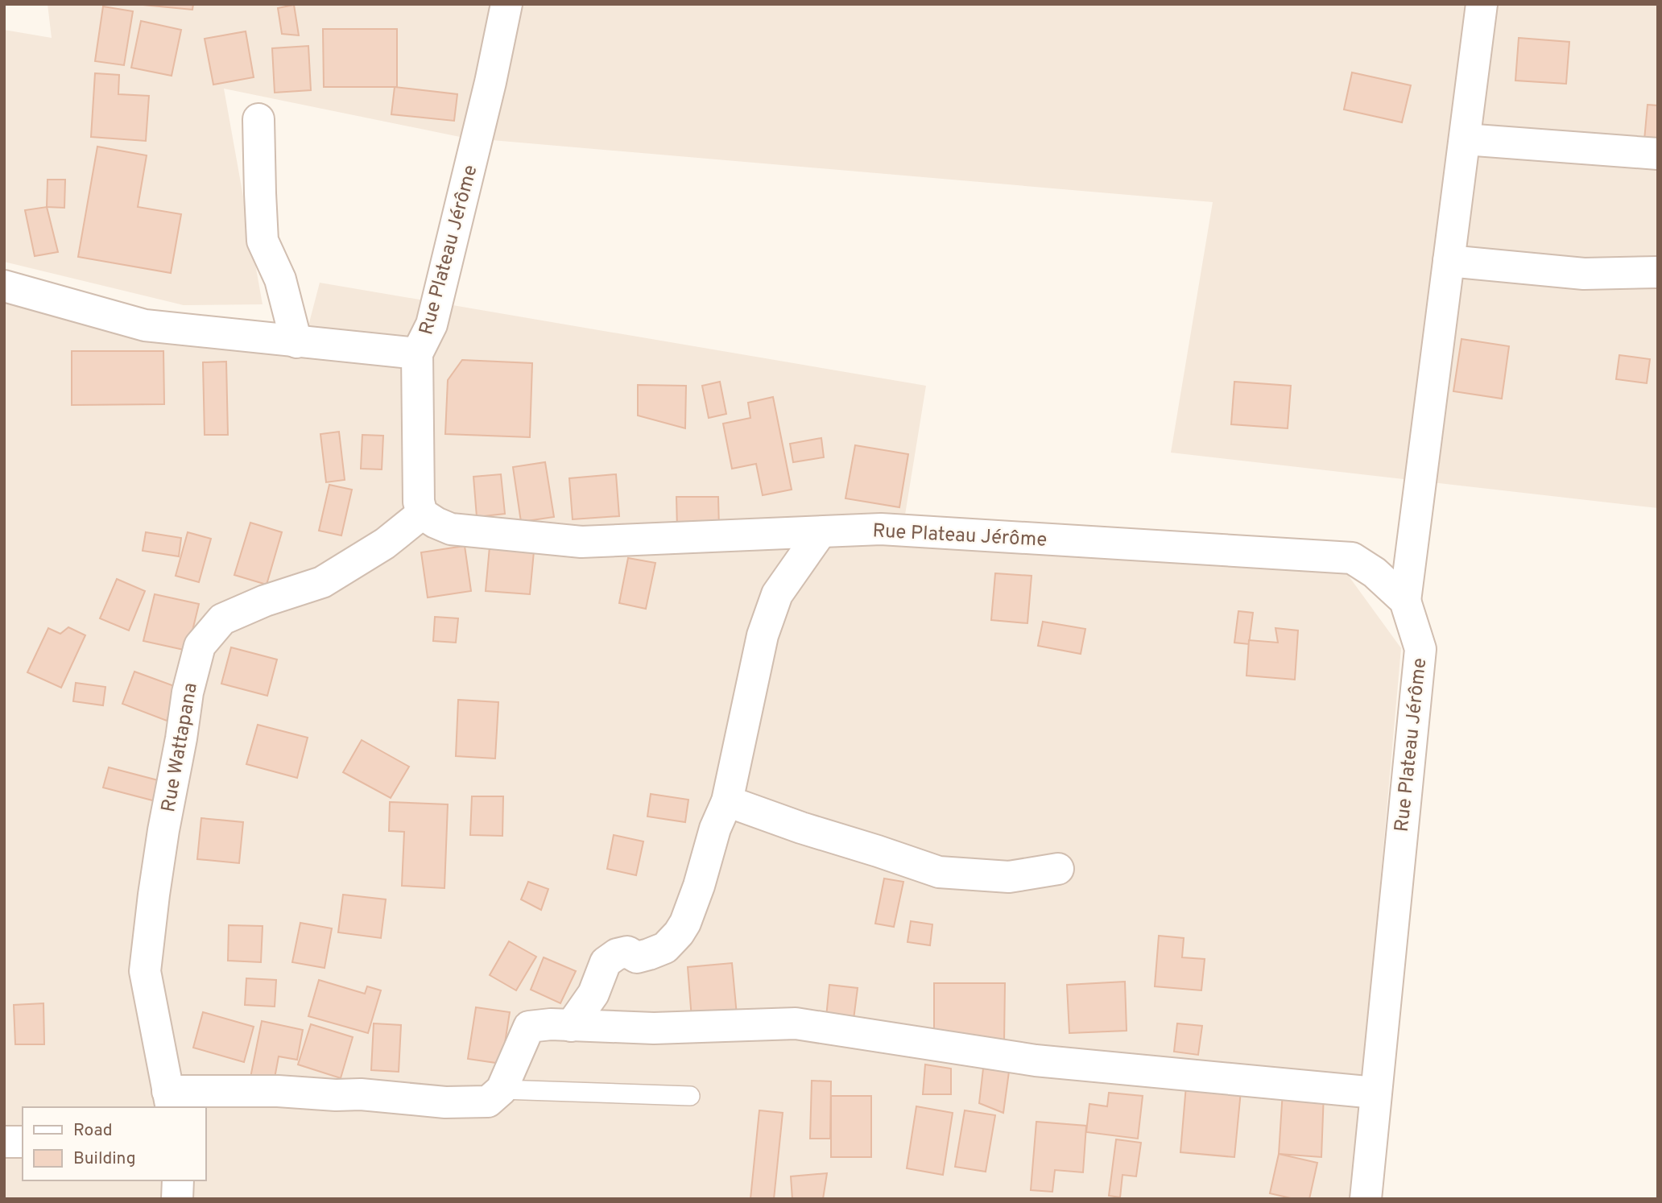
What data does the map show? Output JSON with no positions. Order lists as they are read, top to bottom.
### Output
{
  "streets": {
    "street": ["Rue Plateau Jérôme", "Rue Wattapana"]
  },
  "crossings": [
    ["Rue Plateau Jérôme", "Rue Wattapana"]
  ],
  "legend": ["Road", "Building"]
}
